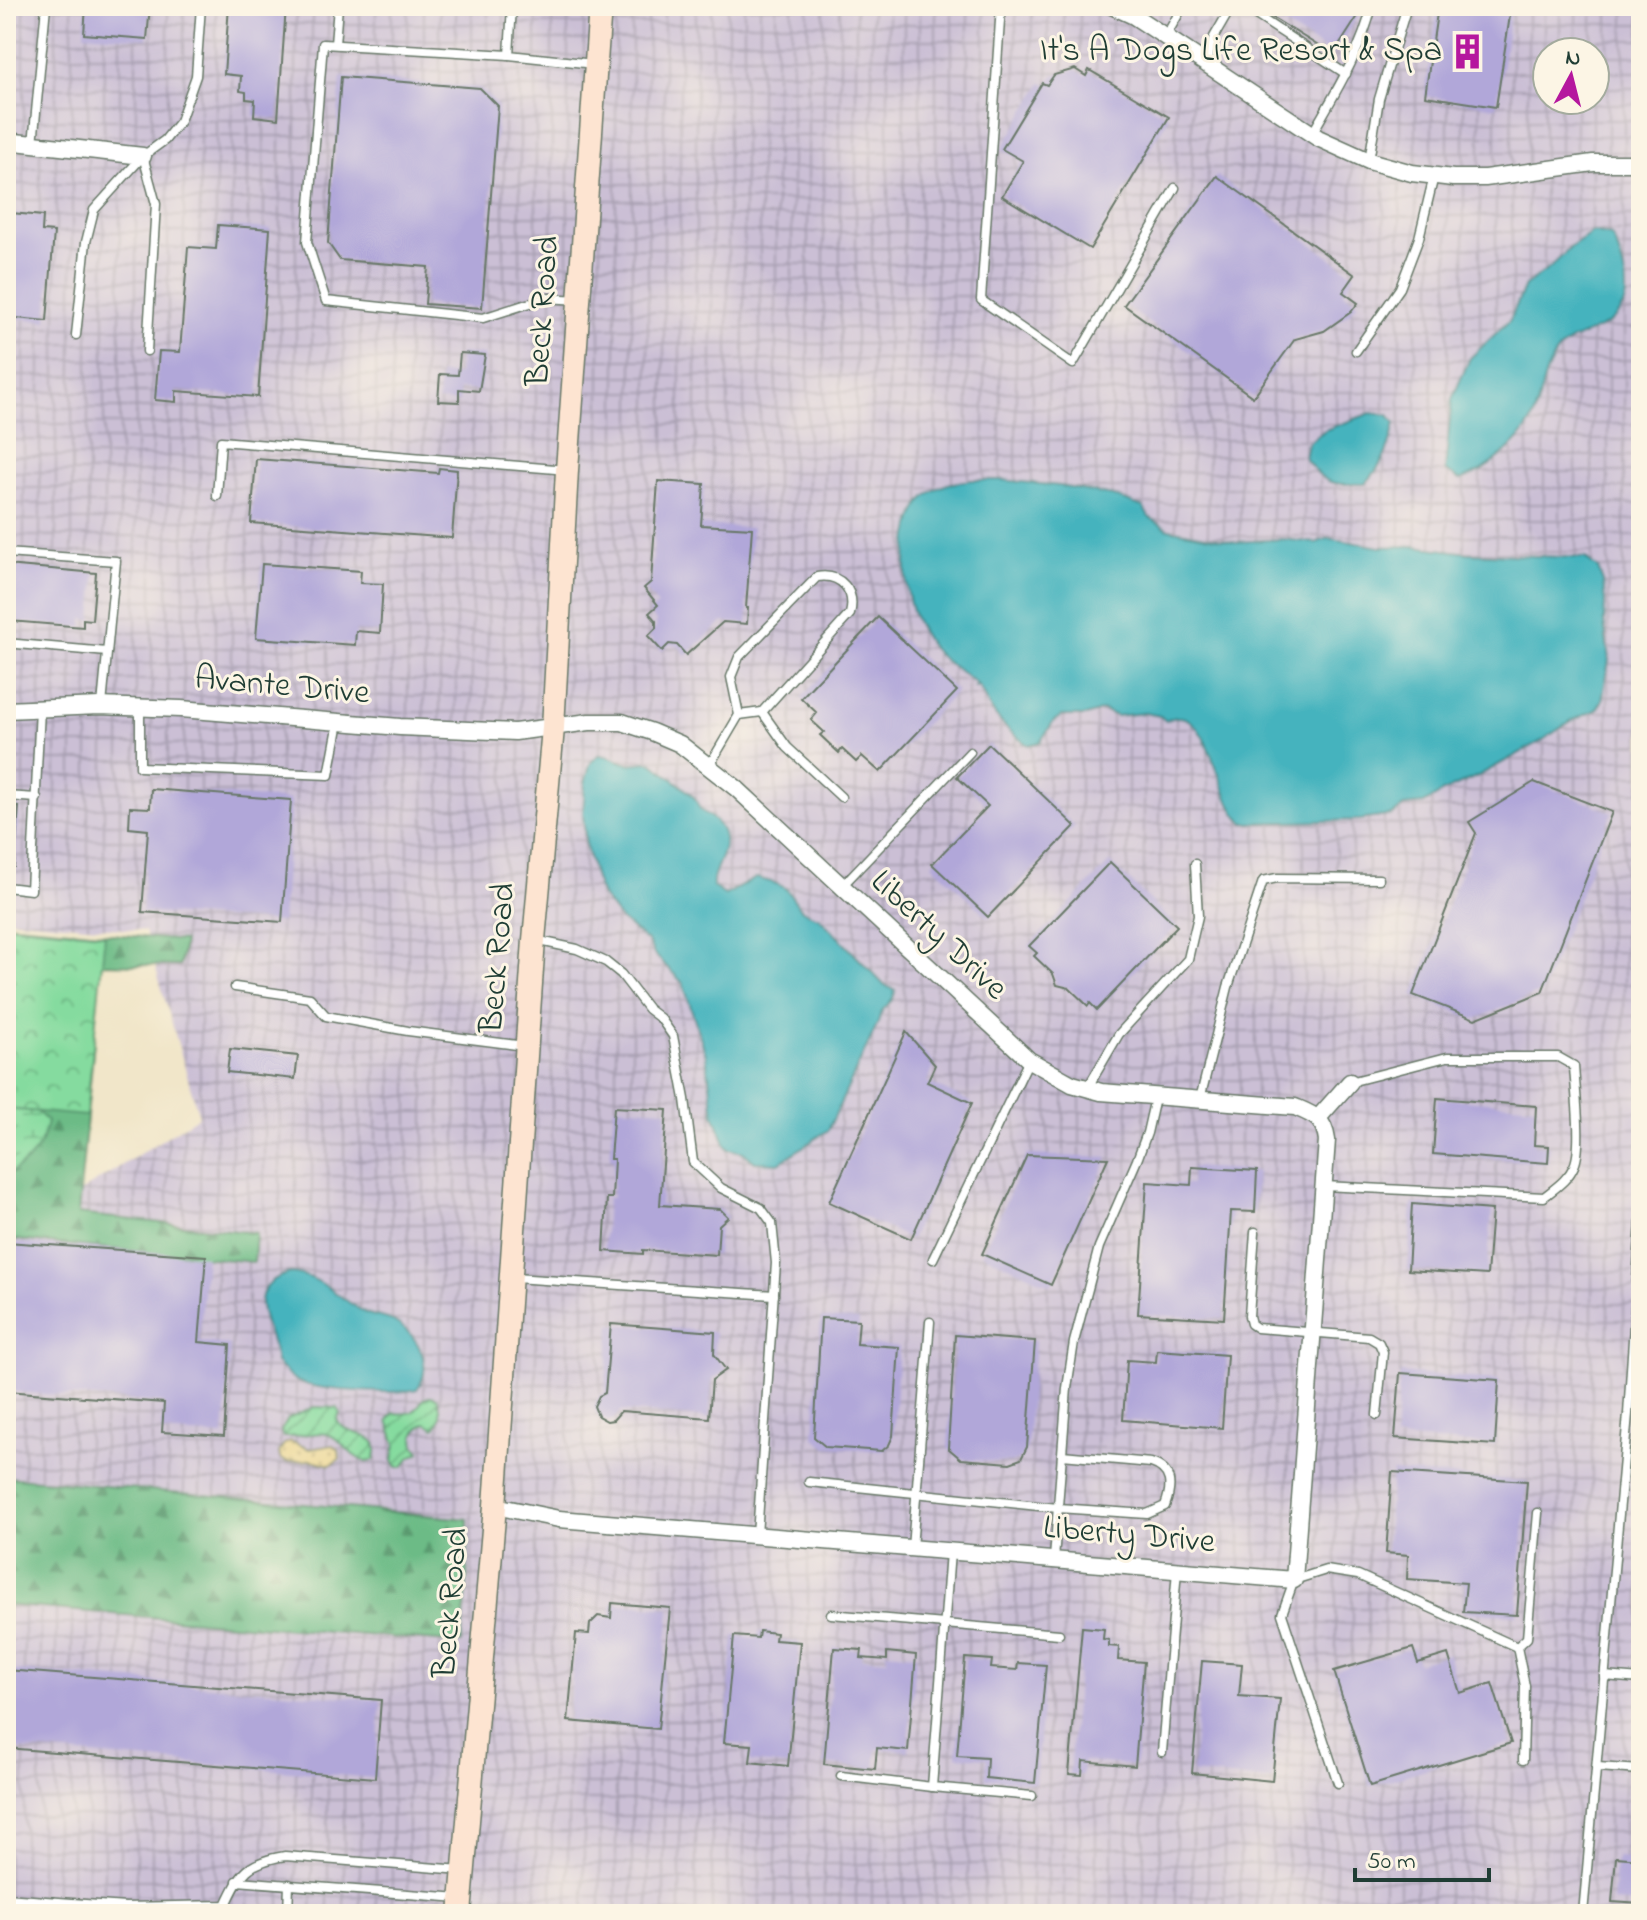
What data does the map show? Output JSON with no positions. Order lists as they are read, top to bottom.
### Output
{
  "streets": {
    "street": ["Beck Road", "Avante Drive", "Liberty Drive"]
  },
  "crossings": [
    ["Beck Road", "Avante Drive"],
    ["Beck Road", "Liberty Drive"],
    ["Avante Drive", "Liberty Drive"]
  ],
  "places": {
    "building": ["It's A Dogs Life Resort & Spa"]
  },
  "scale_bar": "50 m",
  "north": "top"
}
